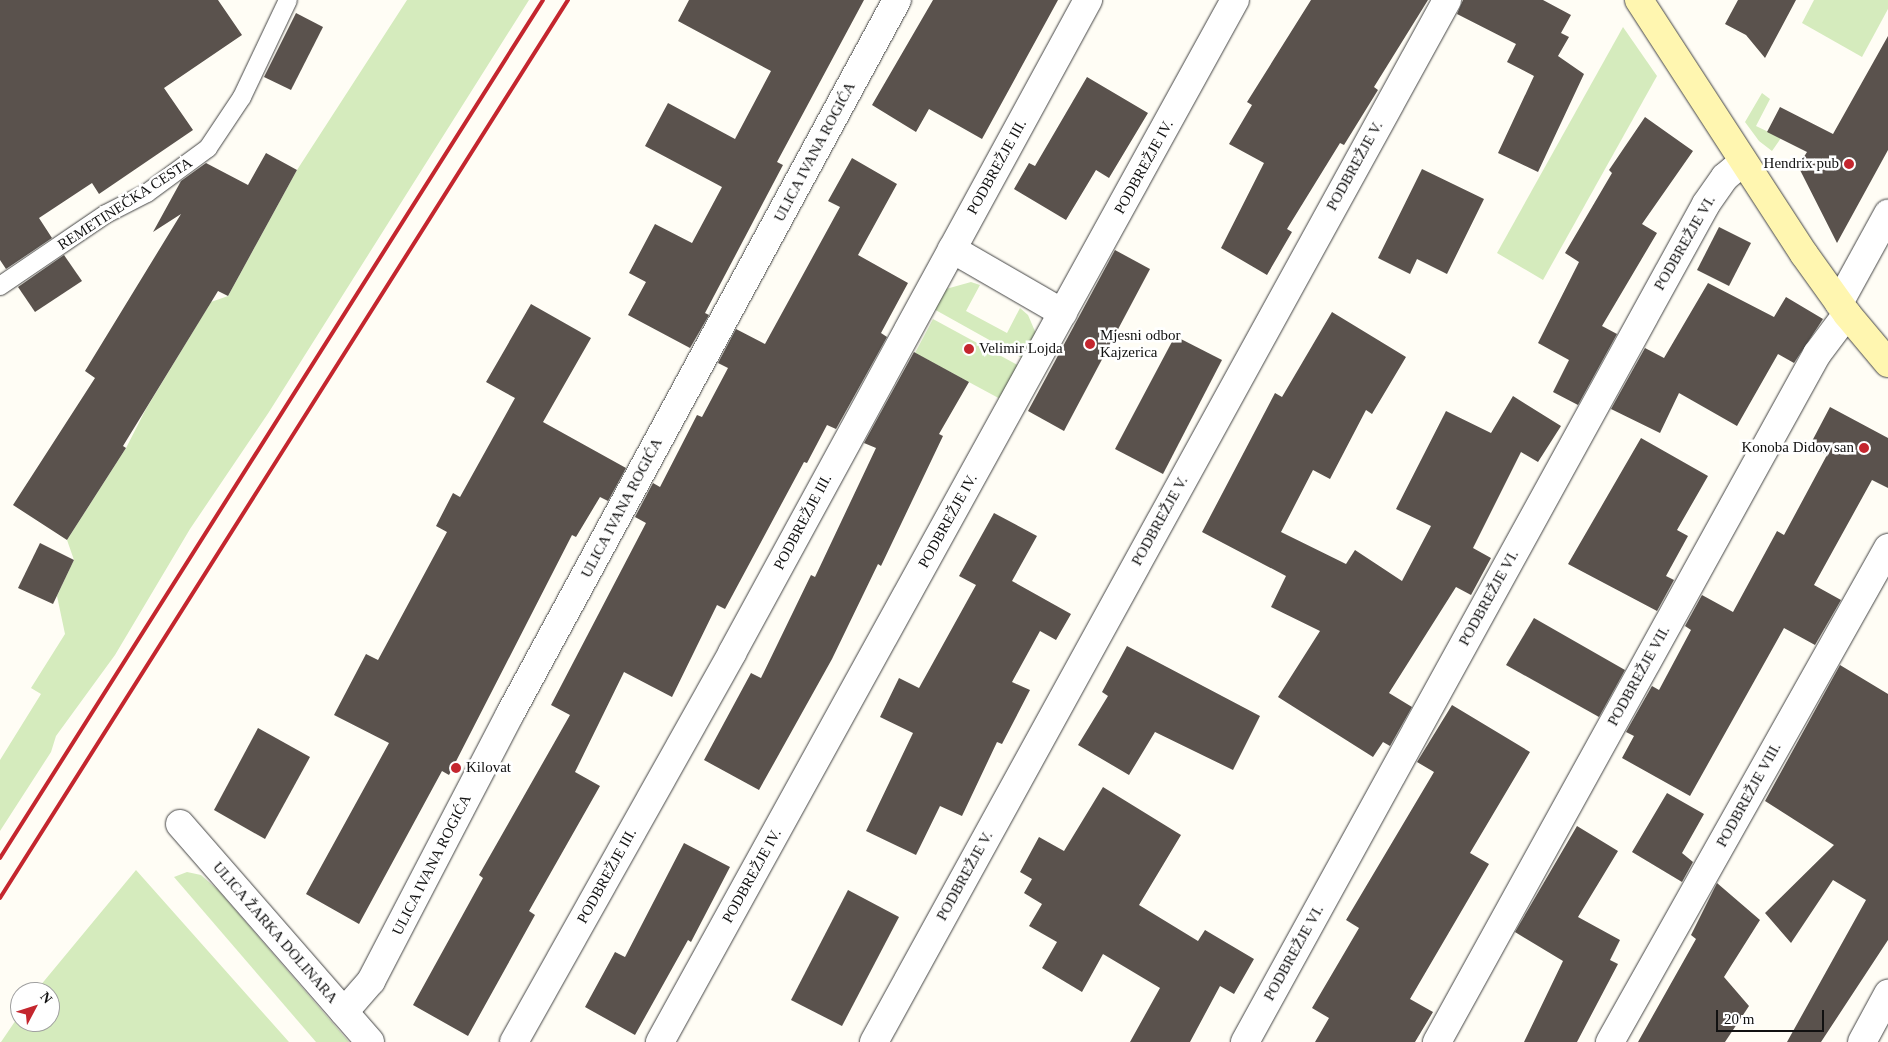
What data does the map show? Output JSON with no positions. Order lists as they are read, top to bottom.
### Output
{
  "streets": {
    "street": [
      "ULICA IVANA ROGIĆA",
      "PODBREŽJE V.",
      "PODBREŽJE III.",
      "PODBREŽJE IV.",
      "PODBREŽJE VI.",
      "PODBREŽJE VII.",
      "PODBREŽJE VIII.",
      "ULICA ŽARKA DOLINARA"
    ],
    "lane": ["REMETINEČKA CESTA"]
  },
  "crossings": [
    ["ULICA IVANA ROGIĆA", "ULICA ŽARKA DOLINARA"]
  ],
  "places": [
    "Hendrix pub",
    "Mjesni odbor Kajzerica",
    "Velimir Lojda",
    "Konoba Didov san",
    "Kilovat"
  ],
  "scale_bar": "20 m",
  "north": "top right"
}
